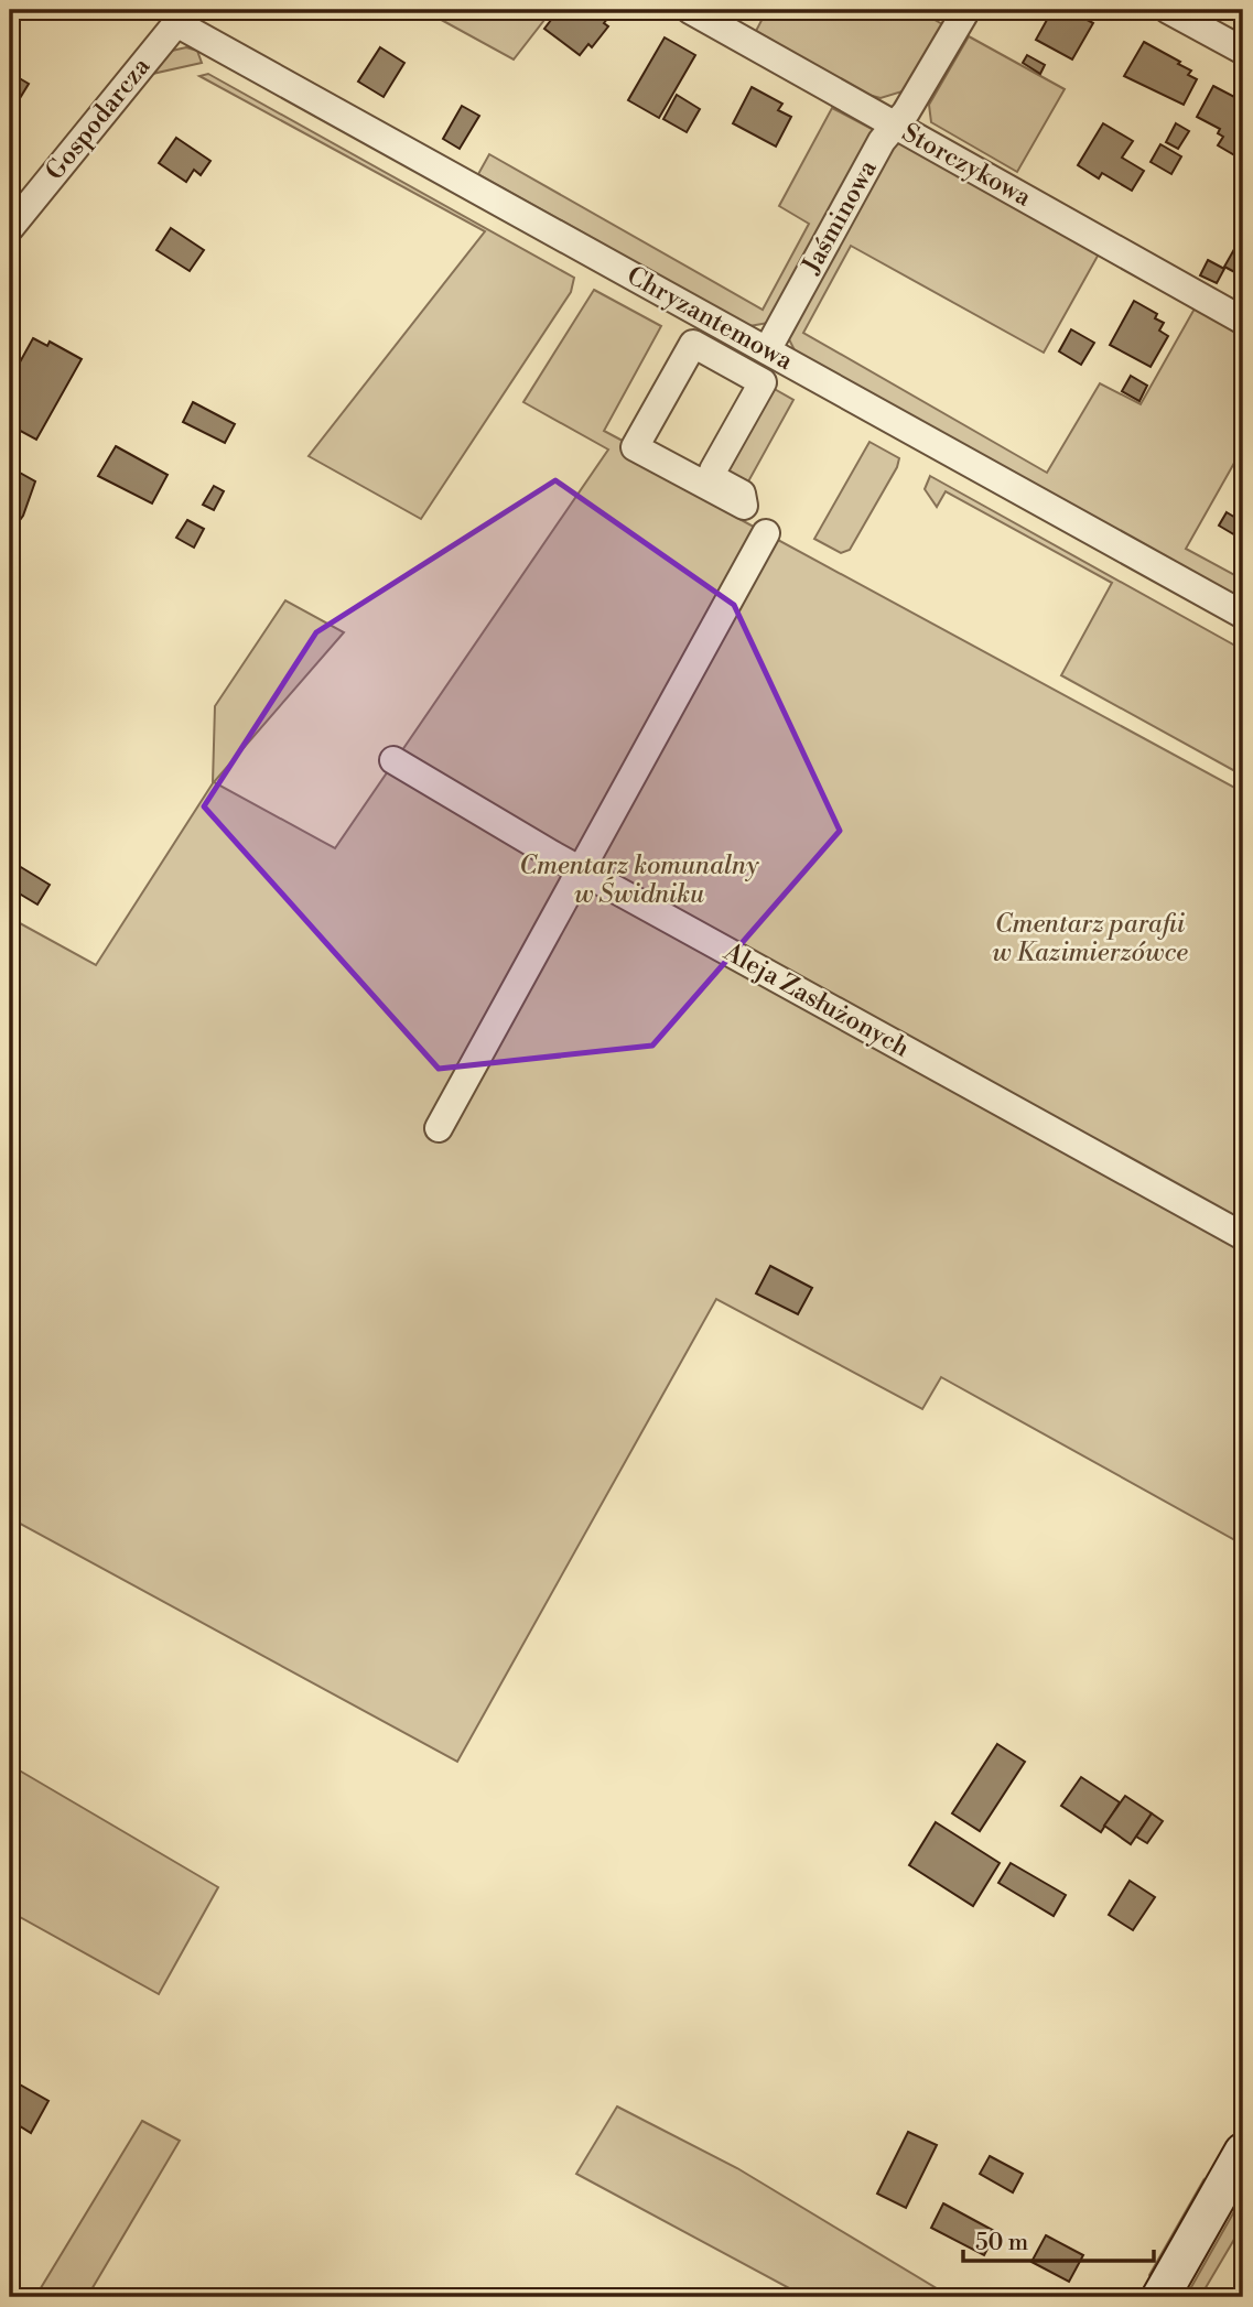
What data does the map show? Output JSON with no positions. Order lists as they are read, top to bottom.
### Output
{
  "streets": {
    "street": [
      "Gospodarcza",
      "Storczykowa",
      "Jaśminowa",
      "Chryzantemowa",
      "Aleja Zasłużonych"
    ]
  },
  "crossings": [
    ["Gospodarcza", "Chryzantemowa"],
    ["Storczykowa", "Jaśminowa"],
    ["Jaśminowa", "Chryzantemowa"]
  ],
  "parks": ["Cmentarz komunalny w Świdniku", "Cmentarz parafii w Kazimierzówce"],
  "scale_bar": "50 m"
}
